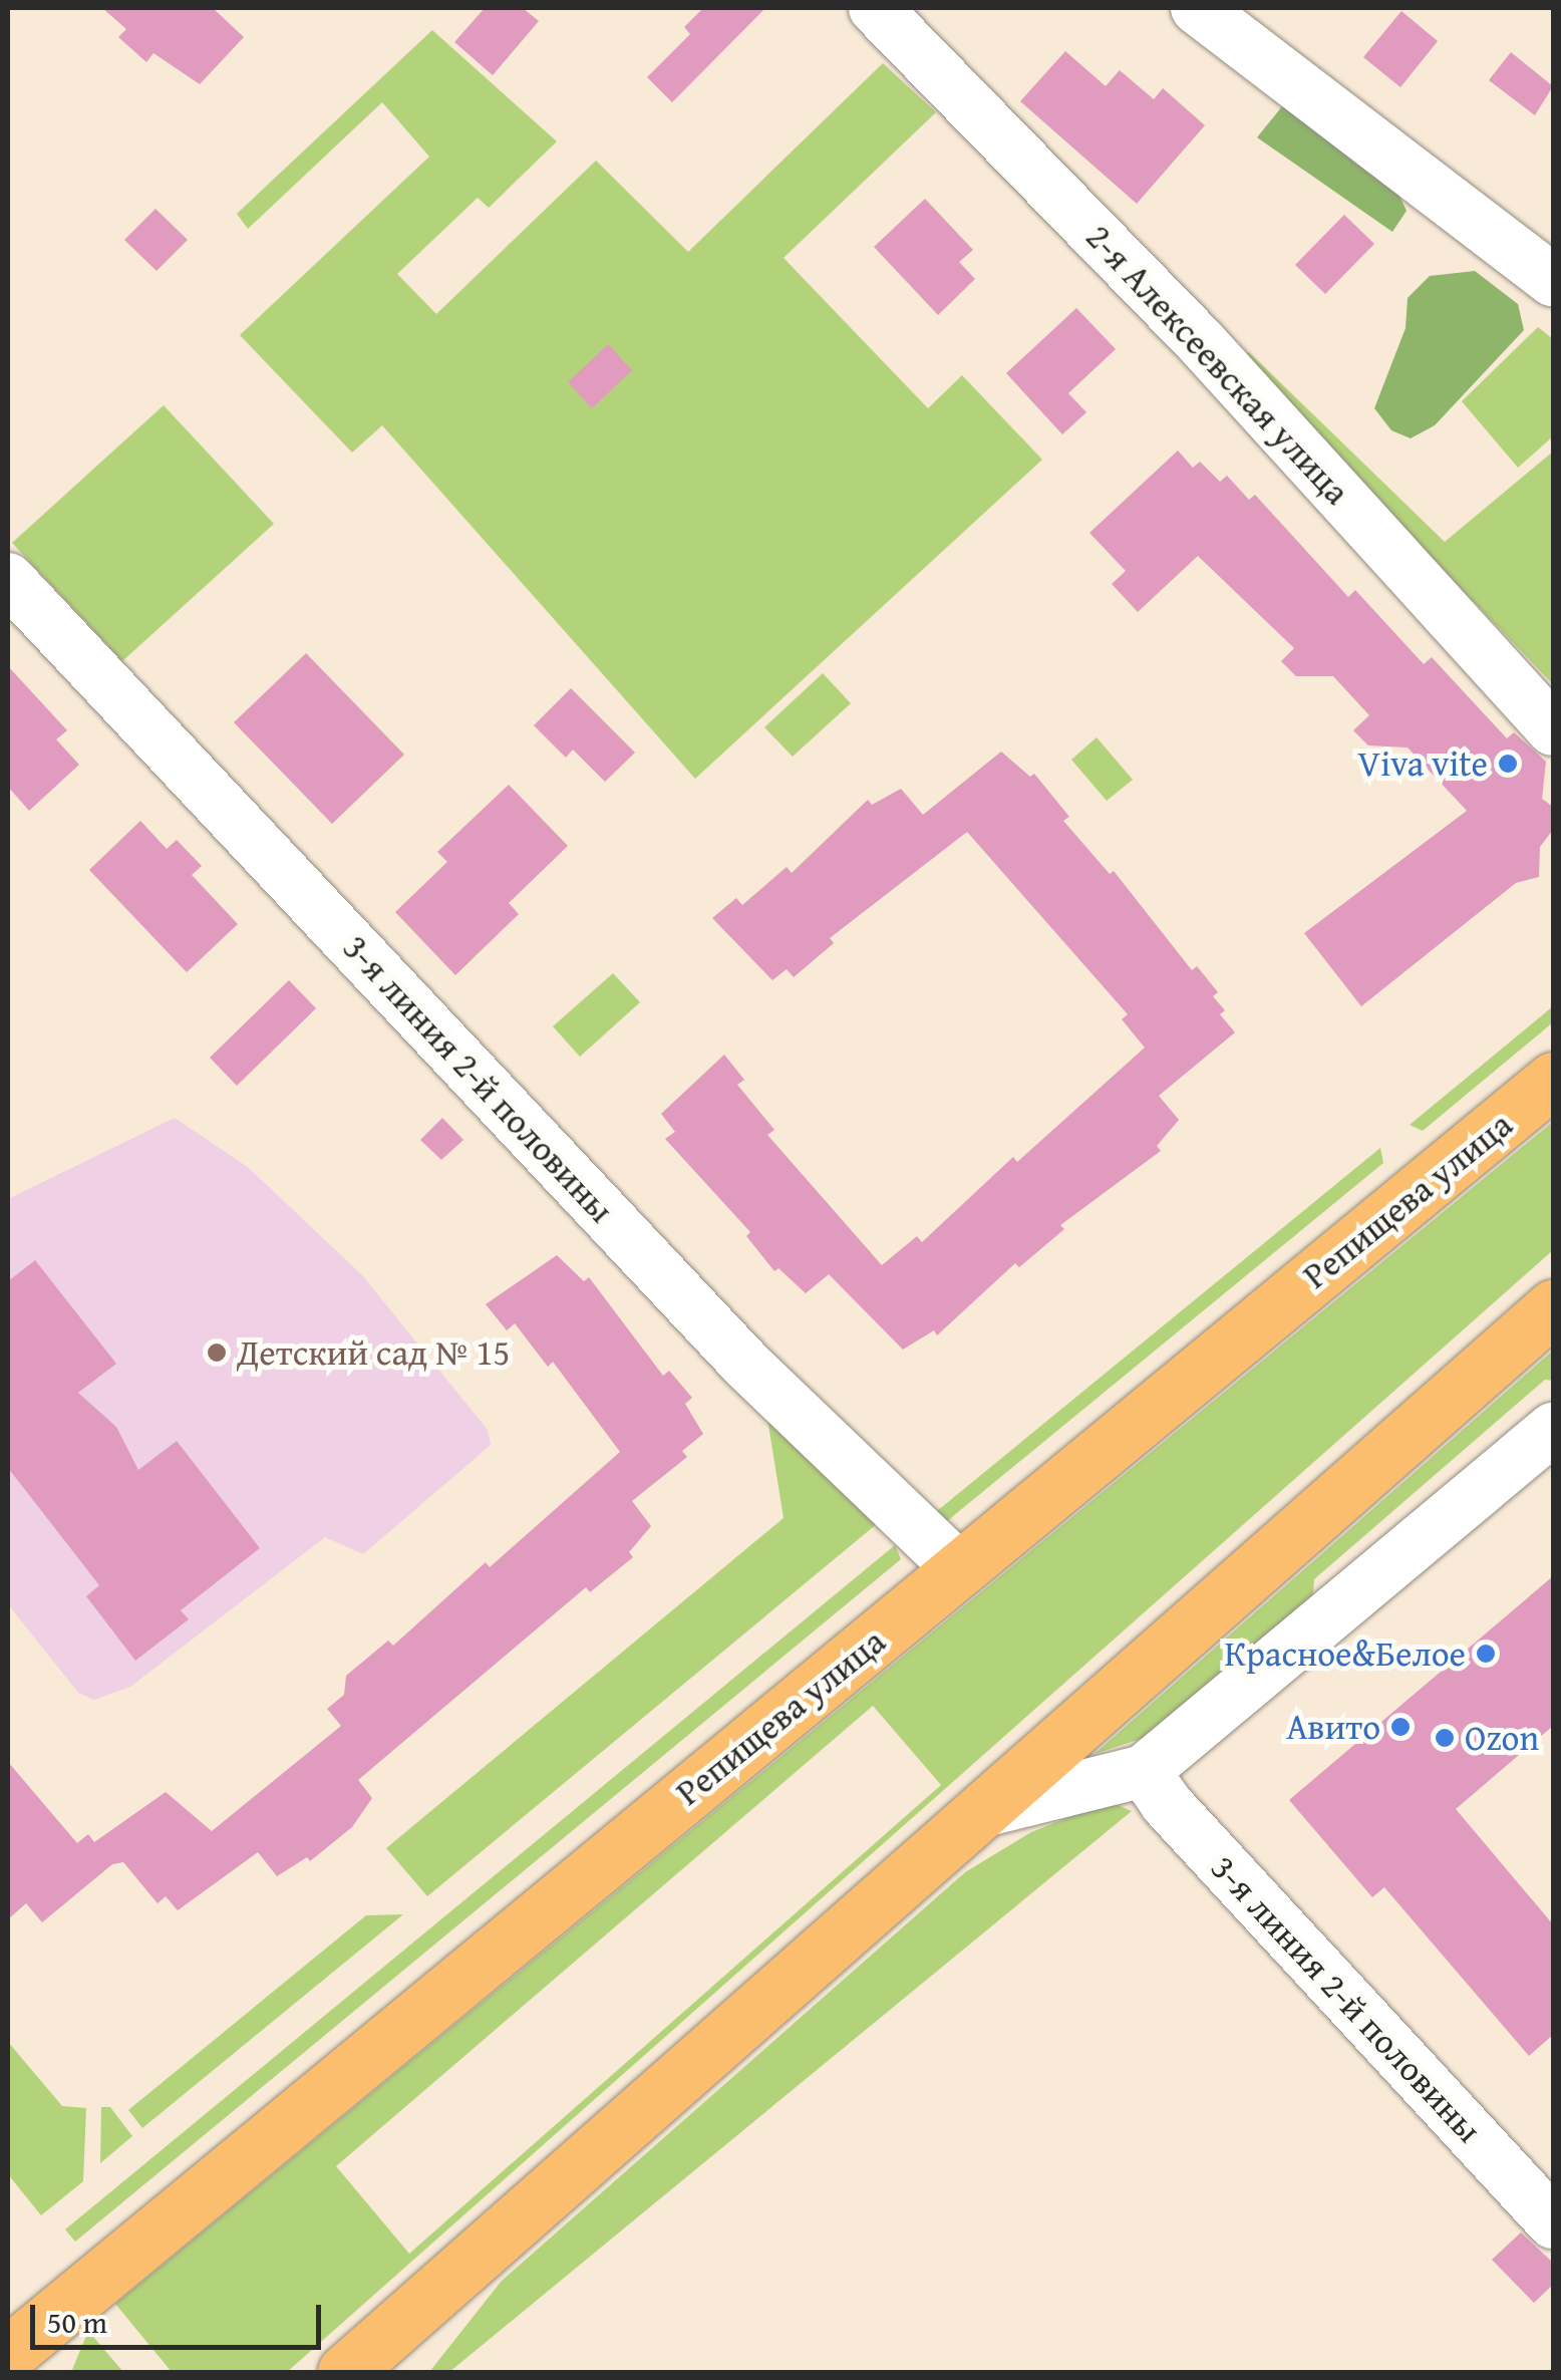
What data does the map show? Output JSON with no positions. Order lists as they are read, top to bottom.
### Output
{
  "streets": {
    "main road": ["Репищева улица"],
    "street": ["2-я Алексеевская улица", "3-я линия 2-й половины"]
  },
  "crossings": [
    ["3-я линия 2-й половины", "Репищева улица"]
  ],
  "places": [
    "Viva vite",
    "Детский сад № 15",
    "Красное&Белое",
    "Авито",
    "Ozon"
  ],
  "scale_bar": "50 m"
}
